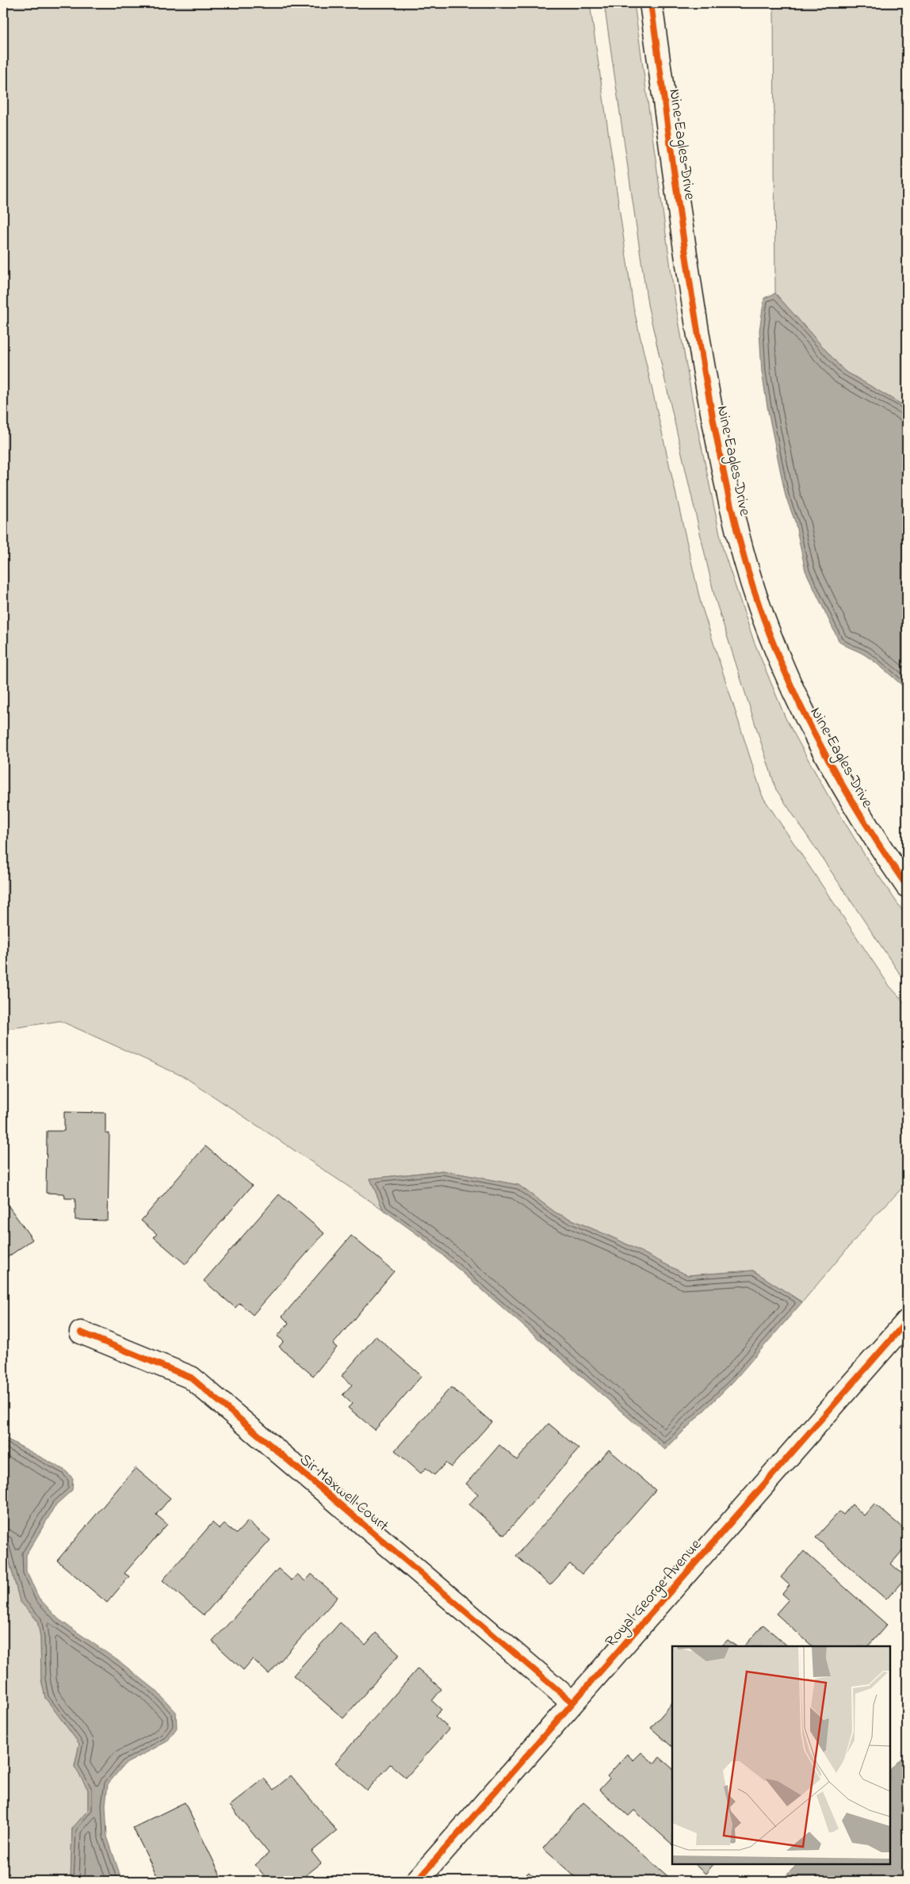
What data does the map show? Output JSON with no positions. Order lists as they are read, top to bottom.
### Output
{
  "streets": {
    "street": ["Nine Eagles Drive", "Sir Maxwell Court", "Royal George Avenue"]
  },
  "crossings": [
    ["Sir Maxwell Court", "Royal George Avenue"]
  ]
}
